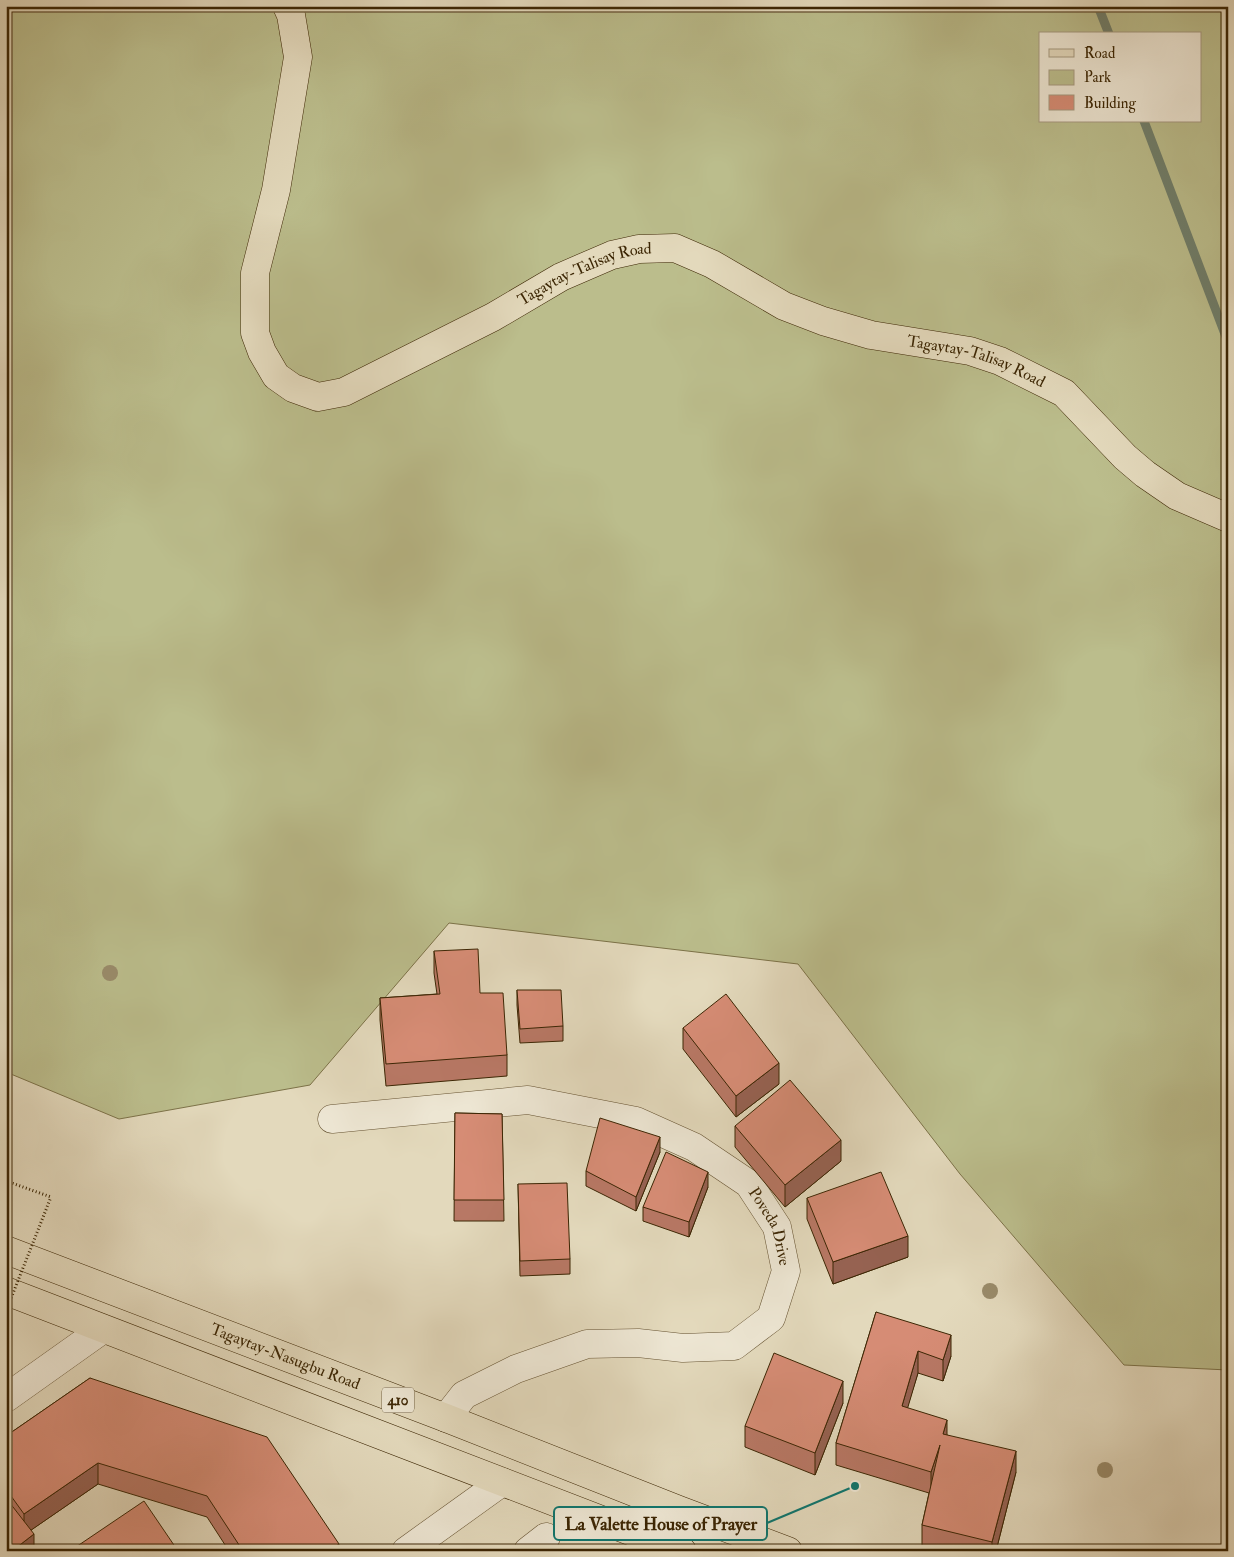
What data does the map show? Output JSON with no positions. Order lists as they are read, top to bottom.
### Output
{
  "streets": {
    "main road": ["Tagaytay-Talisay Road", "Tagaytay-Nasugbu Road", "410"],
    "street": ["Poveda Drive"]
  },
  "crossings": [
    ["Poveda Drive", "Tagaytay-Nasugbu Road"]
  ],
  "places": ["La Valette House of Prayer"],
  "legend": ["Road", "Park", "Building"]
}
